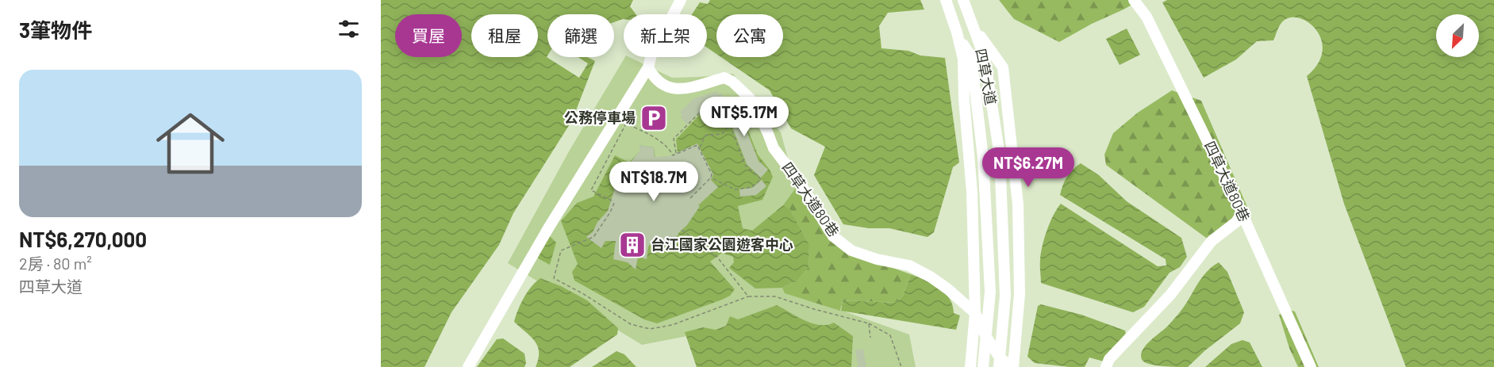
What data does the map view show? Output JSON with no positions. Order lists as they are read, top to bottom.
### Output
{
  "streets": {
    "street": ["四草大道", "四草大道80巷"]
  },
  "crossings": [
    ["四草大道", "四草大道80巷"]
  ],
  "places": {
    "parking": ["公務停車場"],
    "building": ["台江國家公園遊客中心"]
  },
  "north": "bottom left",
  "page": {
    "heading": "3筆物件",
    "chip": [
      "買屋",
      "租屋",
      "篩選",
      "新上架",
      "公寓"
    ],
    "list": [
      {
        "name": "NT$6,270,000",
        "note": "2房 · 80 m² · 四草大道"
      }
    ],
    "price": ["NT$5.17M", "NT$6.27M", "NT$18.7M"]
  }
}
